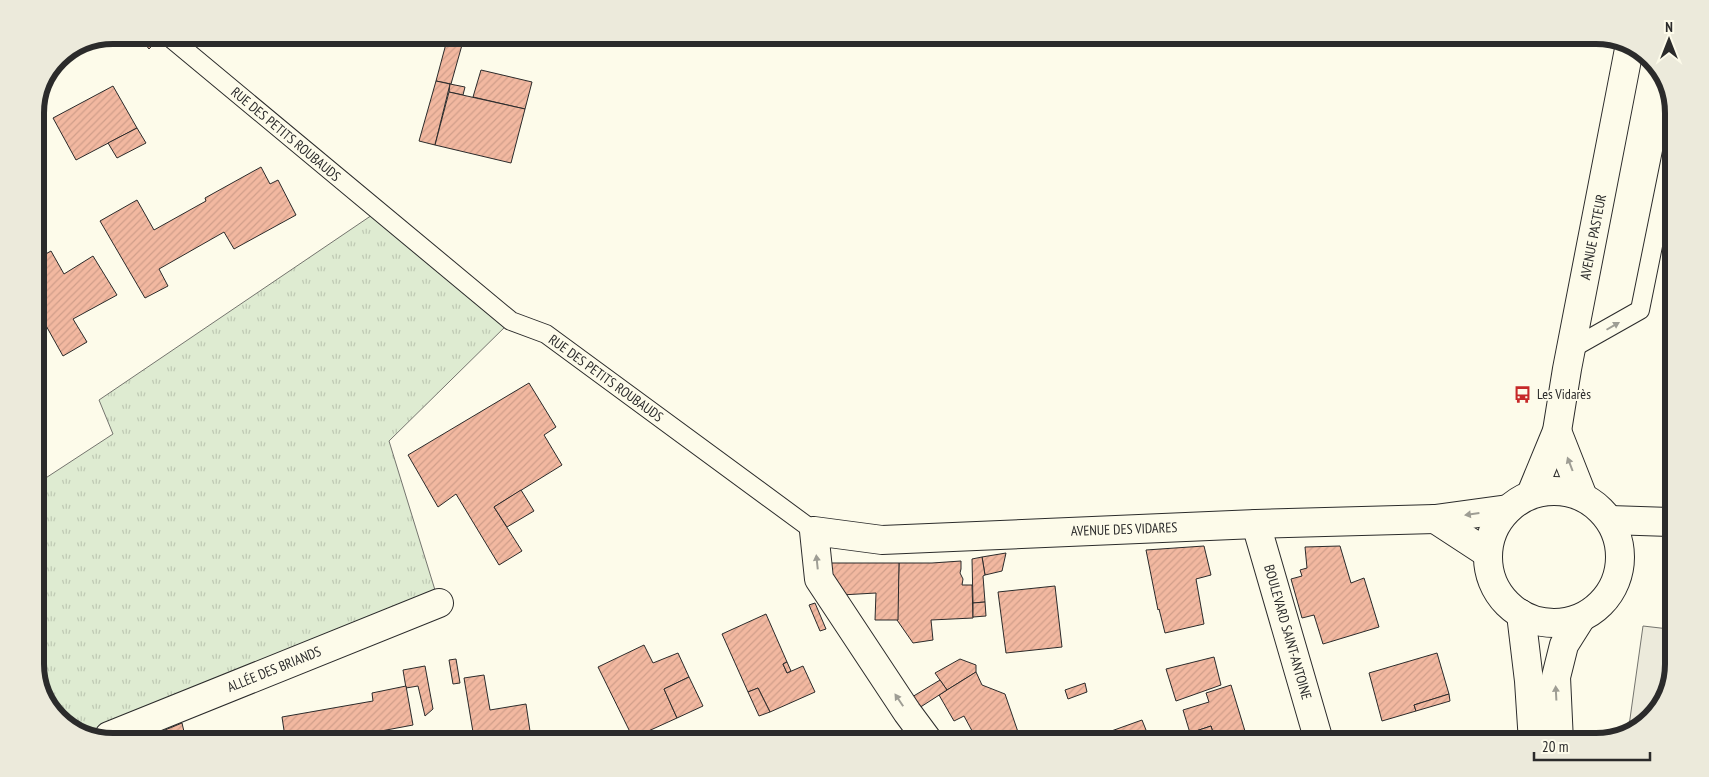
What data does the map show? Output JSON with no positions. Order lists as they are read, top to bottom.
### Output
{
  "streets": {
    "street": [
      "AVENUE PASTEUR",
      "AVENUE DES VIDARES",
      "BOULEVARD SAINT-ANTOINE",
      "ALLÉE DES BRIANDS"
    ],
    "lane": ["RUE DES PETITS ROUBAUDS"]
  },
  "crossings": [
    ["RUE DES PETITS ROUBAUDS", "AVENUE DES VIDARES"],
    ["AVENUE PASTEUR", "AVENUE DES VIDARES"],
    ["AVENUE DES VIDARES", "BOULEVARD SAINT-ANTOINE"]
  ],
  "places": {
    "bus stop": ["Les Vidarès"]
  },
  "scale_bar": "20 m",
  "north": "top"
}
